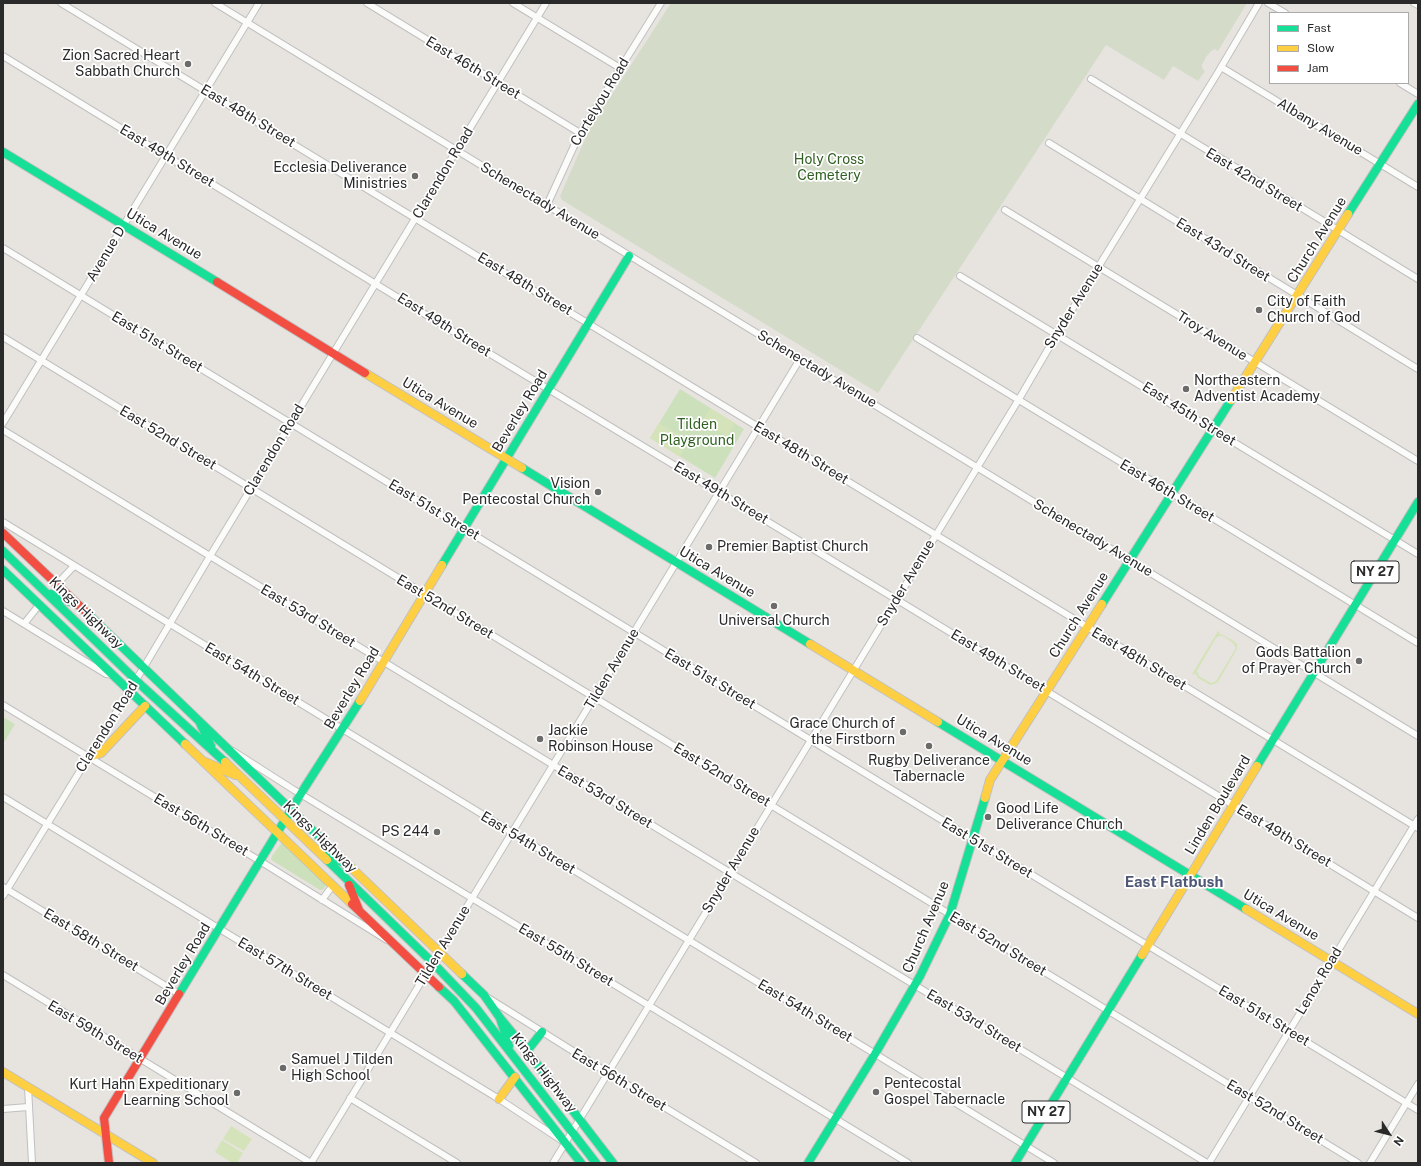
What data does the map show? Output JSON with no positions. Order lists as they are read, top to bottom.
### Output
{
  "streets": {
    "main road": [
      "Utica Avenue",
      "Church Avenue",
      "Beverley Road",
      "NY 27",
      "Kings Highway",
      "Linden Boulevard"
    ],
    "street": [
      "East 46th Street",
      "Cortelyou Road",
      "East 48th Street",
      "Albany Avenue",
      "East 49th Street",
      "Clarendon Road",
      "East 42nd Street",
      "Schenectady Avenue",
      "East 43rd Street",
      "Avenue D",
      "Snyder Avenue",
      "Troy Avenue",
      "East 51st Street",
      "East 45th Street",
      "East 52nd Street",
      "East 53rd Street",
      "Tilden Avenue",
      "East 54th Street",
      "East 56th Street",
      "East 58th Street",
      "East 55th Street",
      "East 57th Street",
      "Lenox Road",
      "East 59th Street"
    ]
  },
  "crossings": [
    ["East 46th Street", "Cortelyou Road"],
    ["East 46th Street", "Clarendon Road"],
    ["East 46th Street", "Church Avenue"],
    ["East 46th Street", "Snyder Avenue"],
    ["East 46th Street", "Linden Boulevard"],
    ["Cortelyou Road", "Schenectady Avenue"],
    ["East 48th Street", "Clarendon Road"],
    ["East 48th Street", "Church Avenue"],
    ["East 48th Street", "Avenue D"],
    ["East 48th Street", "Snyder Avenue"],
    ["East 48th Street", "Beverley Road"],
    ["East 48th Street", "Tilden Avenue"],
    ["East 48th Street", "Linden Boulevard"],
    ["East 48th Street", "Lenox Road"],
    ["Albany Avenue", "Church Avenue"],
    ["Albany Avenue", "Snyder Avenue"],
    ["East 49th Street", "Clarendon Road"],
    ["East 49th Street", "Church Avenue"],
    ["East 49th Street", "Avenue D"],
    ["East 49th Street", "Snyder Avenue"],
    ["East 49th Street", "Beverley Road"],
    ["East 49th Street", "Tilden Avenue"],
    ["East 49th Street", "Linden Boulevard"],
    ["East 49th Street", "Lenox Road"],
    ["Clarendon Road", "Schenectady Avenue"],
    ["Clarendon Road", "Utica Avenue"],
    ["Clarendon Road", "East 51st Street"],
    ["Clarendon Road", "East 52nd Street"],
    ["Clarendon Road", "Kings Highway"],
    ["Clarendon Road", "East 53rd Street"],
    ["Clarendon Road", "East 54th Street"],
    ["Clarendon Road", "East 56th Street"],
    ["Clarendon Road", "East 58th Street"],
    ["Clarendon Road", "East 57th Street"],
    ["East 42nd Street", "Church Avenue"],
    ["East 42nd Street", "Snyder Avenue"],
    ["Schenectady Avenue", "Church Avenue"],
    ["Schenectady Avenue", "Avenue D"],
    ["Schenectady Avenue", "Snyder Avenue"],
    ["Schenectady Avenue", "Beverley Road"],
    ["Schenectady Avenue", "Tilden Avenue"],
    ["Schenectady Avenue", "Linden Boulevard"],
    ["Utica Avenue", "Church Avenue"],
    ["Utica Avenue", "Avenue D"],
    ["Utica Avenue", "Snyder Avenue"],
    ["Utica Avenue", "Beverley Road"],
    ["Utica Avenue", "Tilden Avenue"],
    ["Utica Avenue", "Linden Boulevard"],
    ["Utica Avenue", "Lenox Road"],
    ["Church Avenue", "East 43rd Street"],
    ["Church Avenue", "Troy Avenue"],
    ["Church Avenue", "East 51st Street"],
    ["Church Avenue", "East 45th Street"],
    ["Church Avenue", "East 52nd Street"],
    ["Church Avenue", "East 53rd Street"],
    ["Church Avenue", "East 54th Street"],
    ["Church Avenue", "East 55th Street"],
    ["East 43rd Street", "Snyder Avenue"],
    ["Avenue D", "East 51st Street"],
    ["Avenue D", "East 52nd Street"],
    ["Snyder Avenue", "Troy Avenue"],
    ["Snyder Avenue", "East 51st Street"],
    ["Snyder Avenue", "East 45th Street"],
    ["Snyder Avenue", "East 52nd Street"],
    ["Snyder Avenue", "Kings Highway"],
    ["Snyder Avenue", "East 53rd Street"],
    ["Snyder Avenue", "East 54th Street"],
    ["Snyder Avenue", "East 56th Street"],
    ["Snyder Avenue", "East 55th Street"],
    ["Snyder Avenue", "East 57th Street"],
    ["East 51st Street", "Beverley Road"],
    ["East 51st Street", "Tilden Avenue"],
    ["East 51st Street", "Linden Boulevard"],
    ["East 51st Street", "Lenox Road"],
    ["Beverley Road", "East 52nd Street"],
    ["Beverley Road", "Kings Highway"],
    ["Beverley Road", "East 53rd Street"],
    ["Beverley Road", "East 54th Street"],
    ["Beverley Road", "East 56th Street"],
    ["Beverley Road", "East 58th Street"],
    ["Beverley Road", "East 55th Street"],
    ["Beverley Road", "East 57th Street"],
    ["Beverley Road", "East 59th Street"],
    ["East 45th Street", "Linden Boulevard"],
    ["East 52nd Street", "Tilden Avenue"],
    ["East 52nd Street", "Linden Boulevard"],
    ["East 52nd Street", "Lenox Road"],
    ["Kings Highway", "Tilden Avenue"],
    ["Kings Highway", "East 54th Street"],
    ["Kings Highway", "East 56th Street"],
    ["Kings Highway", "East 55th Street"],
    ["Kings Highway", "East 57th Street"],
    ["East 53rd Street", "Tilden Avenue"],
    ["East 53rd Street", "Linden Boulevard"],
    ["East 53rd Street", "Lenox Road"],
    ["Tilden Avenue", "East 54th Street"],
    ["Tilden Avenue", "East 55th Street"],
    ["Tilden Avenue", "East 57th Street"],
    ["Tilden Avenue", "East 59th Street"],
    ["East 54th Street", "Linden Boulevard"]
  ],
  "districts": ["East Flatbush"],
  "parks": ["Holy Cross Cemetery", "Tilden Playground"],
  "places": [
    "Zion Sacred Heart Sabbath Church",
    "Ecclesia Deliverance Ministries",
    "City of Faith Church of God",
    "Northeastern Adventist Academy",
    "Vision Pentecostal Church",
    "Premier Baptist Church",
    "Universal Church",
    "Gods Battalion of Prayer Church",
    "Grace Church of the Firstborn",
    "Jackie Robinson House",
    "Rugby Deliverance Tabernacle",
    "Good Life Deliverance Church",
    "PS 244",
    "Samuel J Tilden High School",
    "Pentecostal Gospel Tabernacle",
    "Kurt Hahn Expeditionary Learning School"
  ],
  "legend": ["Fast", "Slow", "Jam"],
  "north": "bottom right"
}
